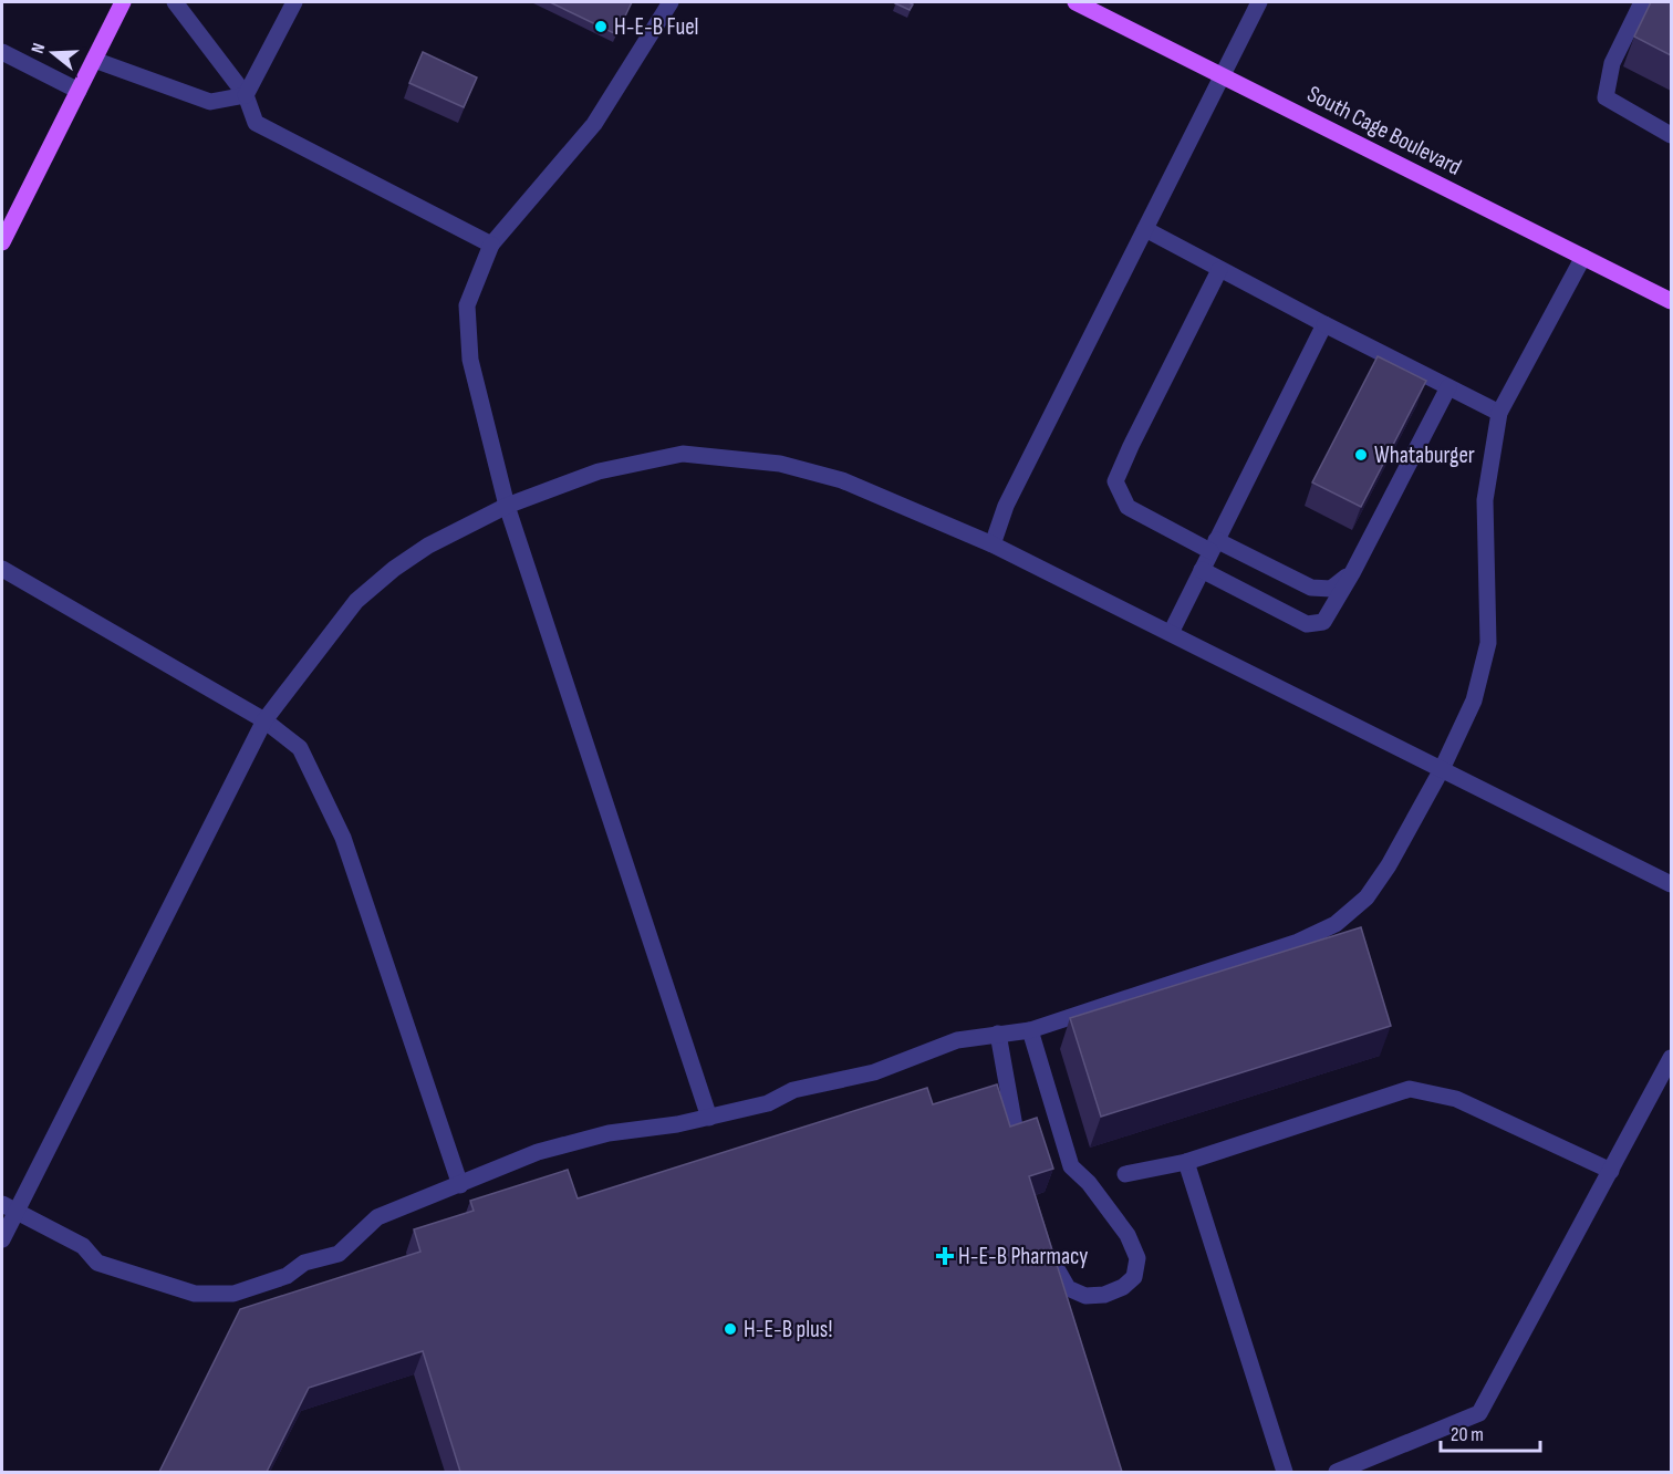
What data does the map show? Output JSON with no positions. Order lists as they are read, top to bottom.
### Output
{
  "streets": {
    "main road": ["South Cage Boulevard"]
  },
  "places": {
    "other": ["H-E-B Fuel", "Whataburger", "H-E-B plus!"],
    "health": ["H-E-B Pharmacy"]
  },
  "scale_bar": "20 m",
  "north": "left"
}
